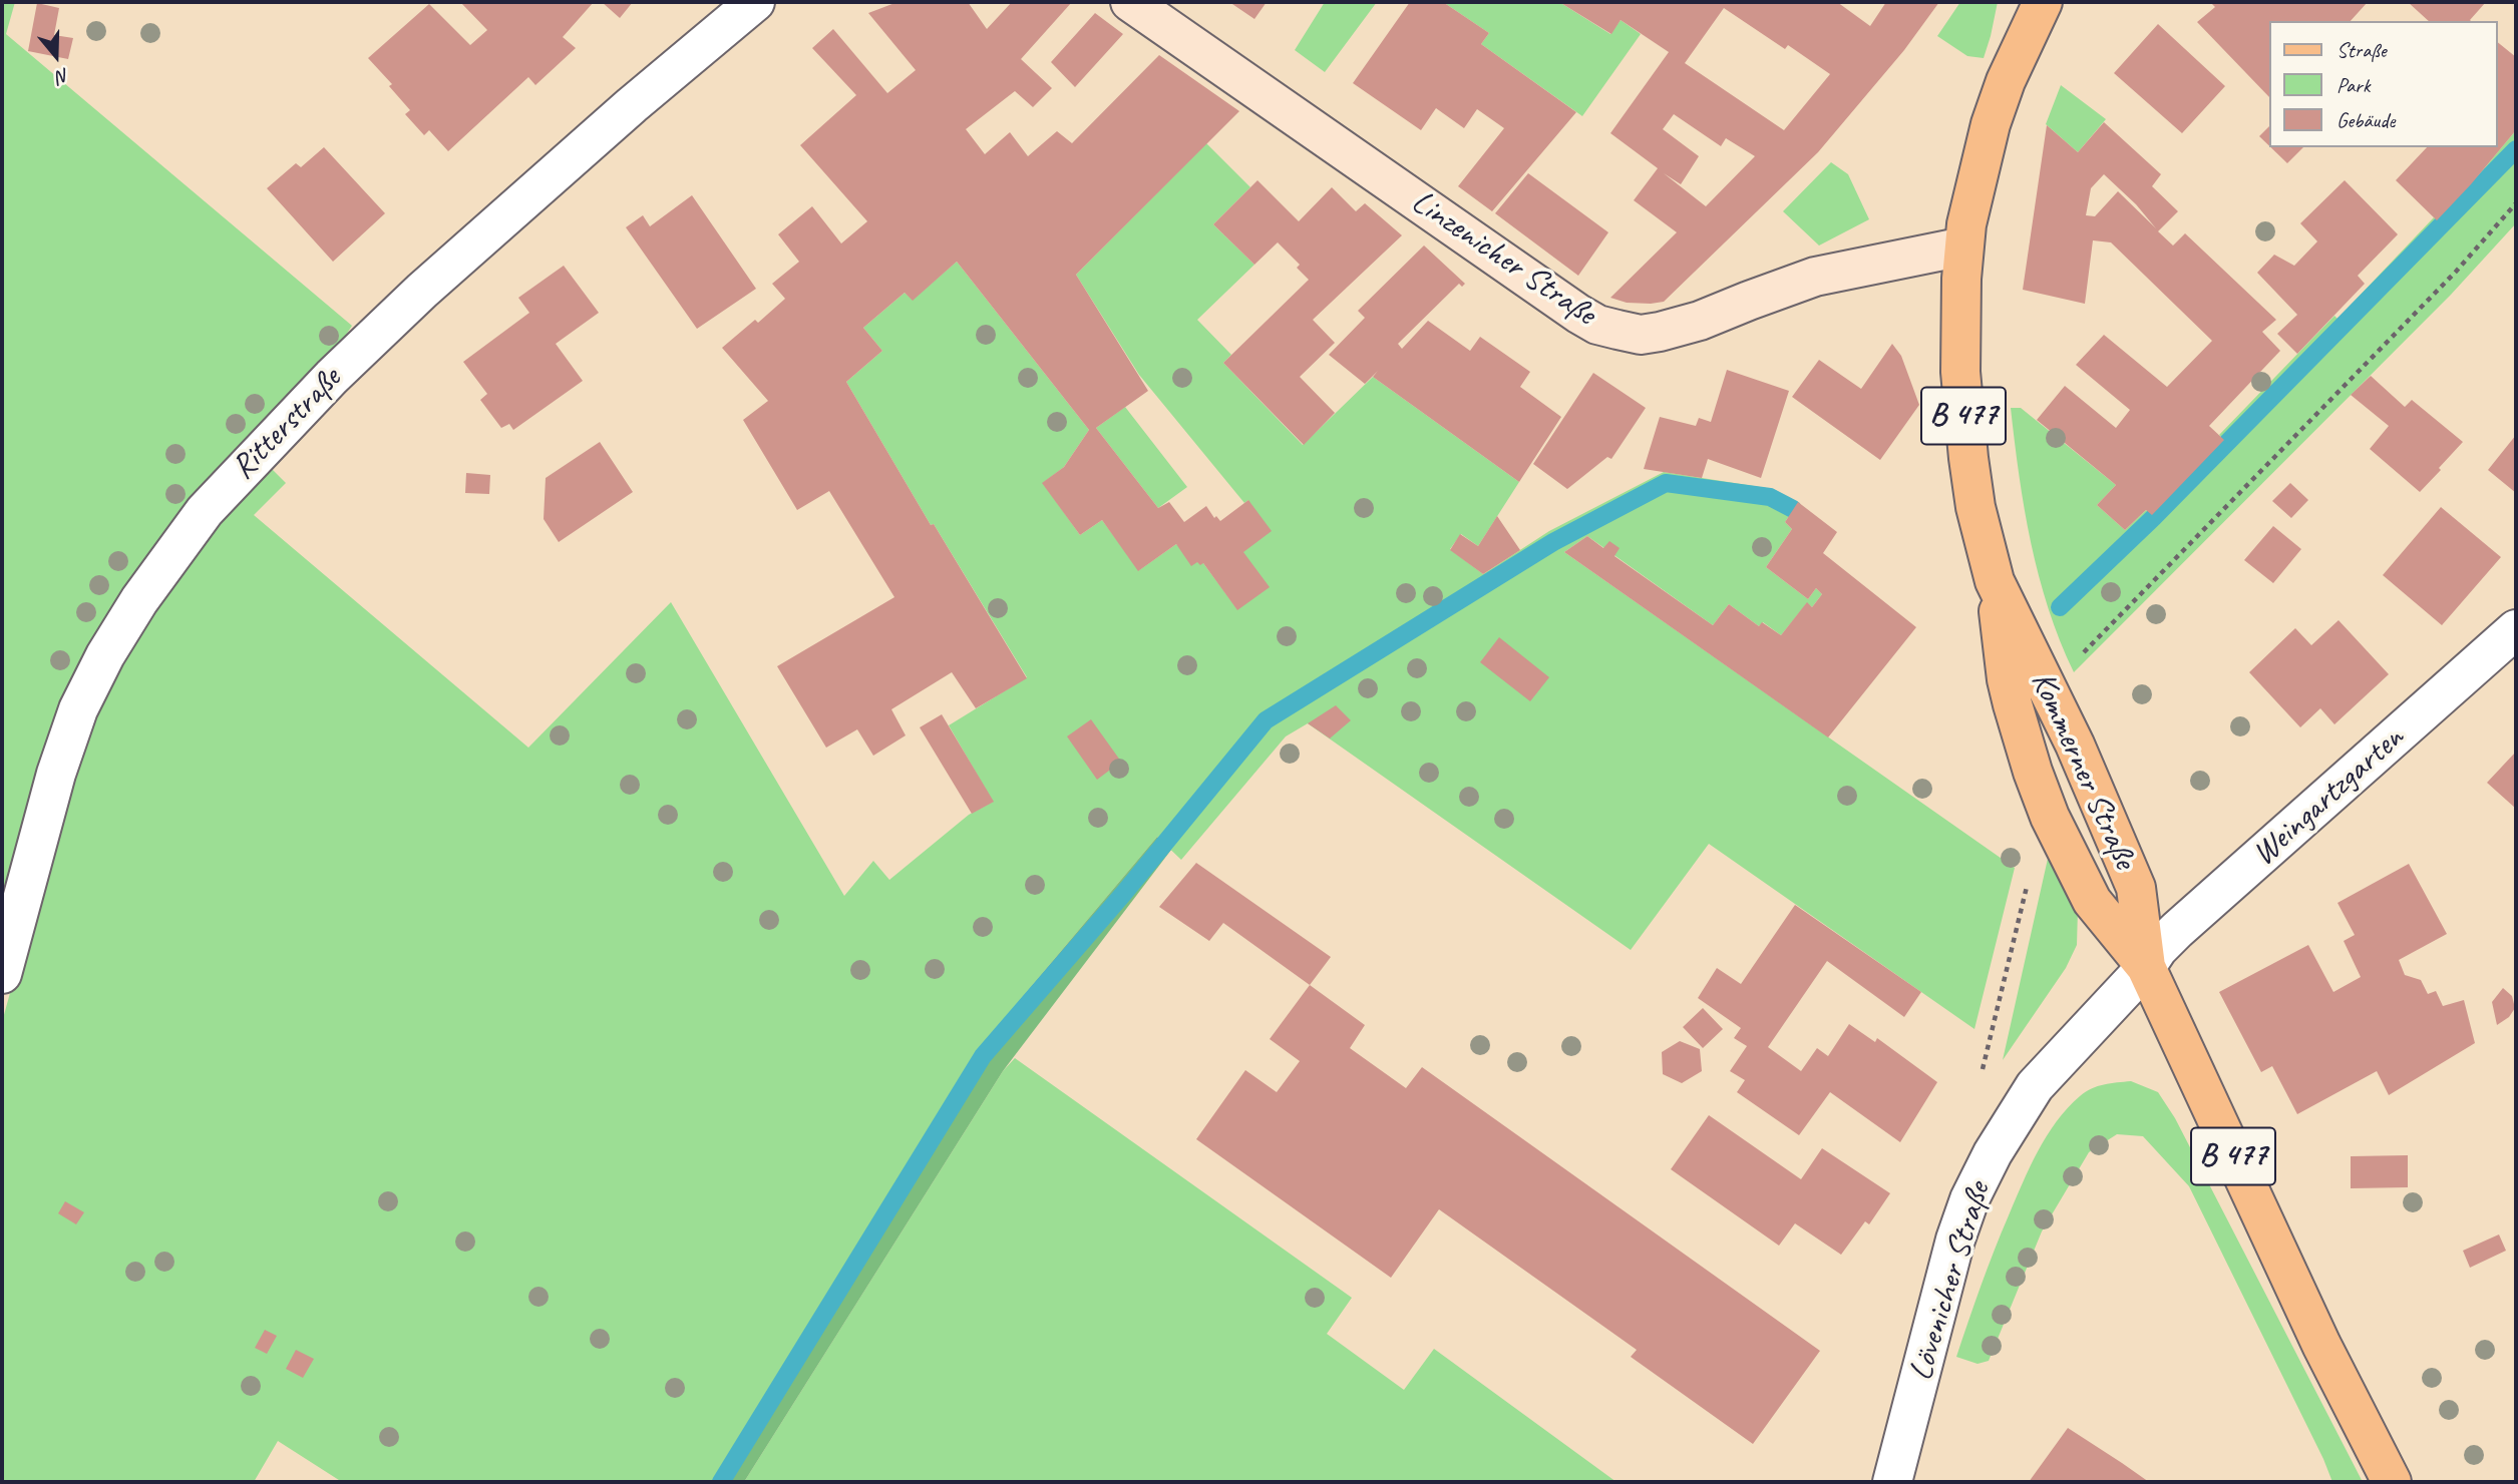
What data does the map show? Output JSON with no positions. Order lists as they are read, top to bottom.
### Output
{
  "streets": {
    "main road": ["Linzenicher Straße", "B 477", "Kommerner Straße"],
    "street": ["Ritterstraße", "Weingartzgarten", "Lövenicher Straße"]
  },
  "crossings": [
    ["Linzenicher Straße", "Kommerner Straße"],
    ["Kommerner Straße", "Weingartzgarten"],
    ["Kommerner Straße", "Lövenicher Straße"],
    ["Weingartzgarten", "Lövenicher Straße"]
  ],
  "legend": ["Straße", "Park", "Gebäude"],
  "north": "bottom"
}
